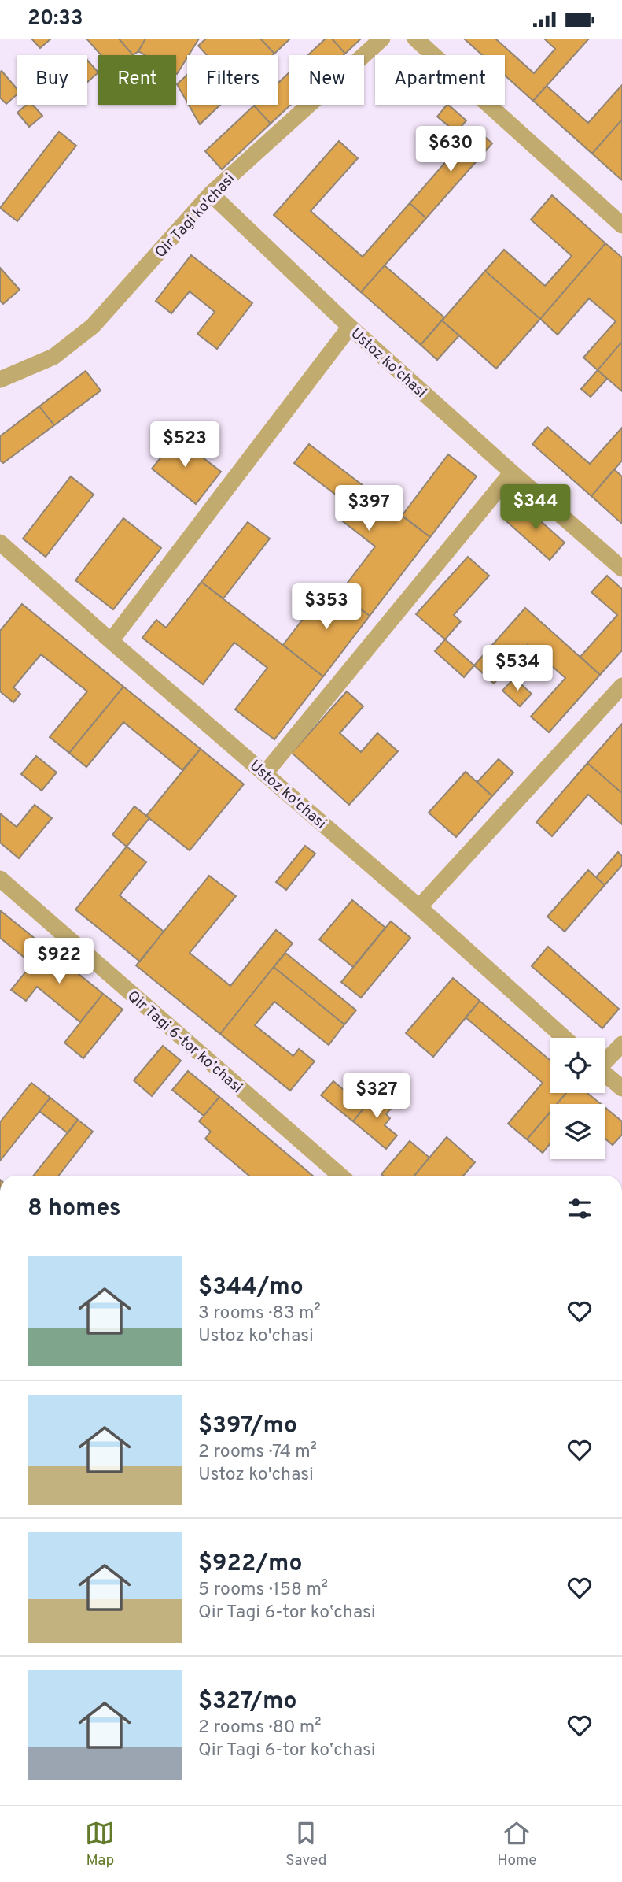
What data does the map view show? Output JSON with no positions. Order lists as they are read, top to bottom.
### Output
{
  "streets": {
    "street": ["Qir Tagi ko'chasi", "Ustoz ko'chasi", "Qir Tagi 6-tor koʼchasi"]
  },
  "crossings": [
    ["Qir Tagi ko'chasi", "Ustoz ko'chasi"]
  ],
  "page": {
    "status": "20:33",
    "chip": [
      "Buy",
      "Rent",
      "Filters",
      "New",
      "Apartment"
    ],
    "price": [
      "$630",
      "$523",
      "$344",
      "$397",
      "$353",
      "$534",
      "$922",
      "$327"
    ],
    "heading": "8 homes",
    "list": [
      {
        "name": "$344/mo",
        "note": "3 rooms · 83 m² · Ustoz ko'chasi"
      },
      {
        "name": "$397/mo",
        "note": "2 rooms · 74 m² · Ustoz ko'chasi"
      },
      {
        "name": "$922/mo",
        "note": "5 rooms · 158 m² · Qir Tagi 6-tor koʼchasi"
      },
      {
        "name": "$327/mo",
        "note": "2 rooms · 80 m² · Qir Tagi 6-tor koʼchasi"
      }
    ],
    "tabs": ["Map", "Saved", "Home"]
  }
}
